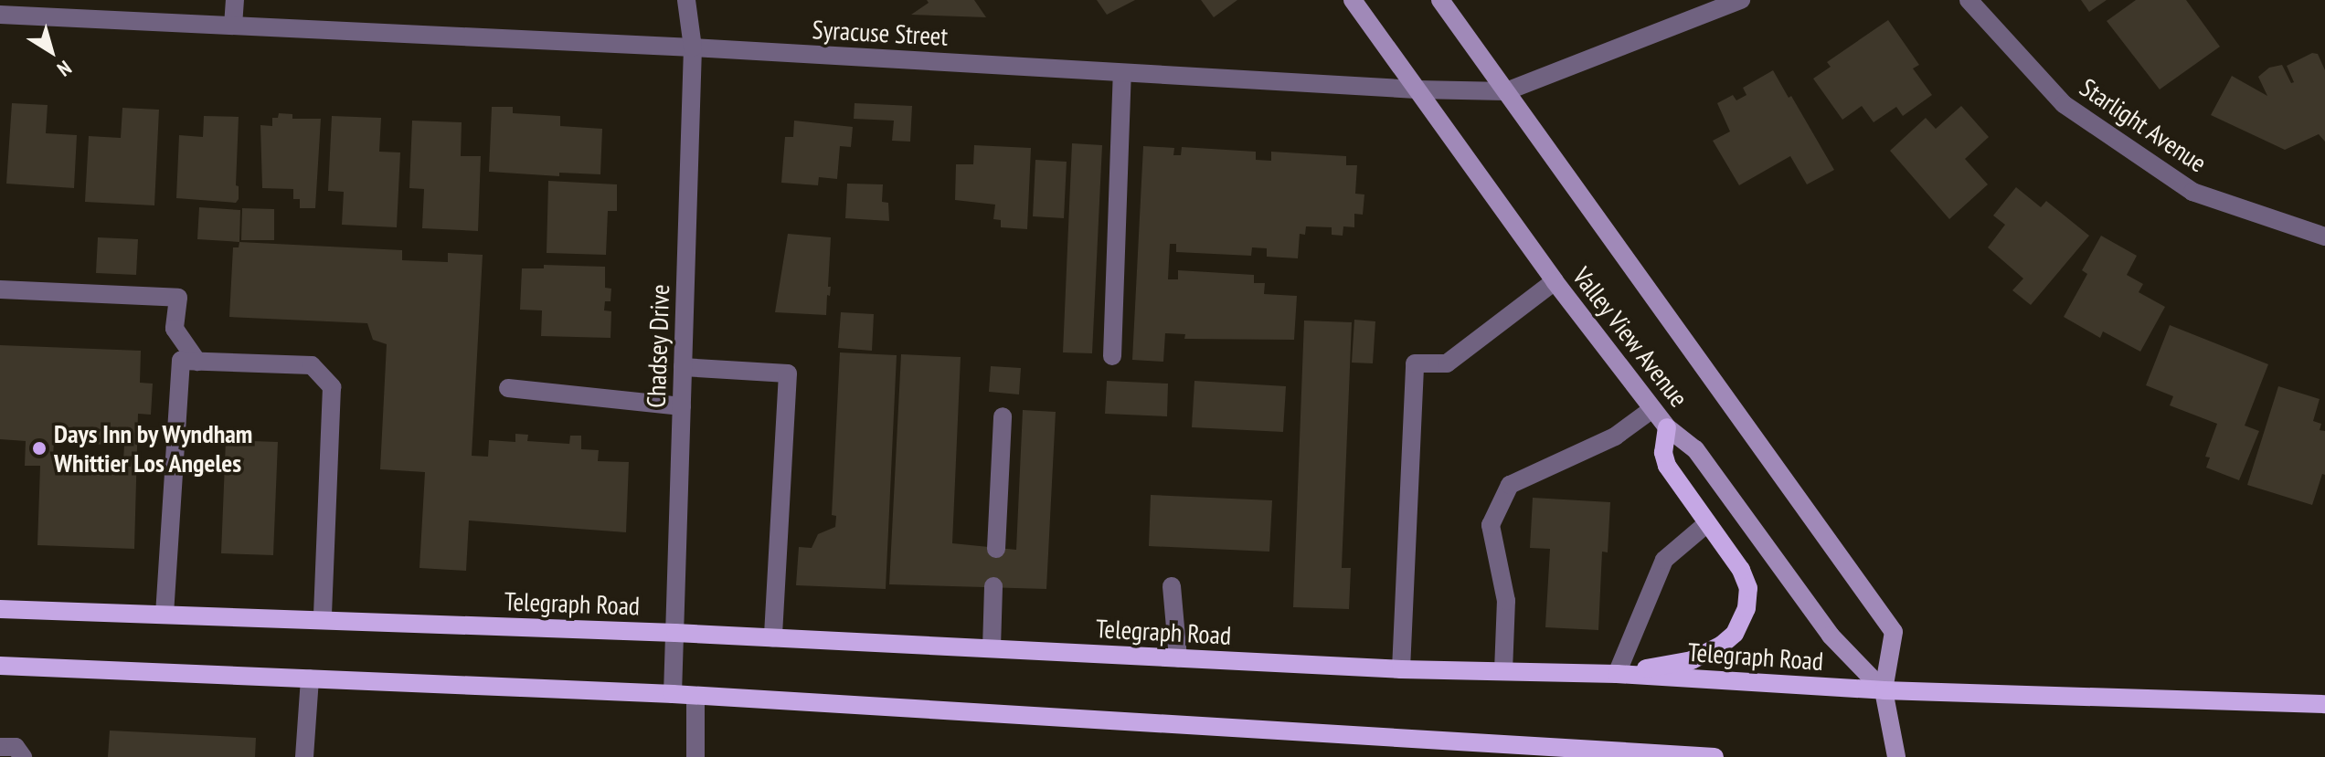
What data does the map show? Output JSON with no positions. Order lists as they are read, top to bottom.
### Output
{
  "streets": {
    "main road": ["Valley View Avenue", "Telegraph Road"],
    "street": ["Syracuse Street", "Starlight Avenue", "Chadsey Drive"]
  },
  "crossings": [
    ["Syracuse Street", "Valley View Avenue"],
    ["Syracuse Street", "Chadsey Drive"],
    ["Valley View Avenue", "Telegraph Road"],
    ["Chadsey Drive", "Telegraph Road"]
  ],
  "places": ["Days Inn by Wyndham Whittier Los Angeles"],
  "north": "bottom right"
}
